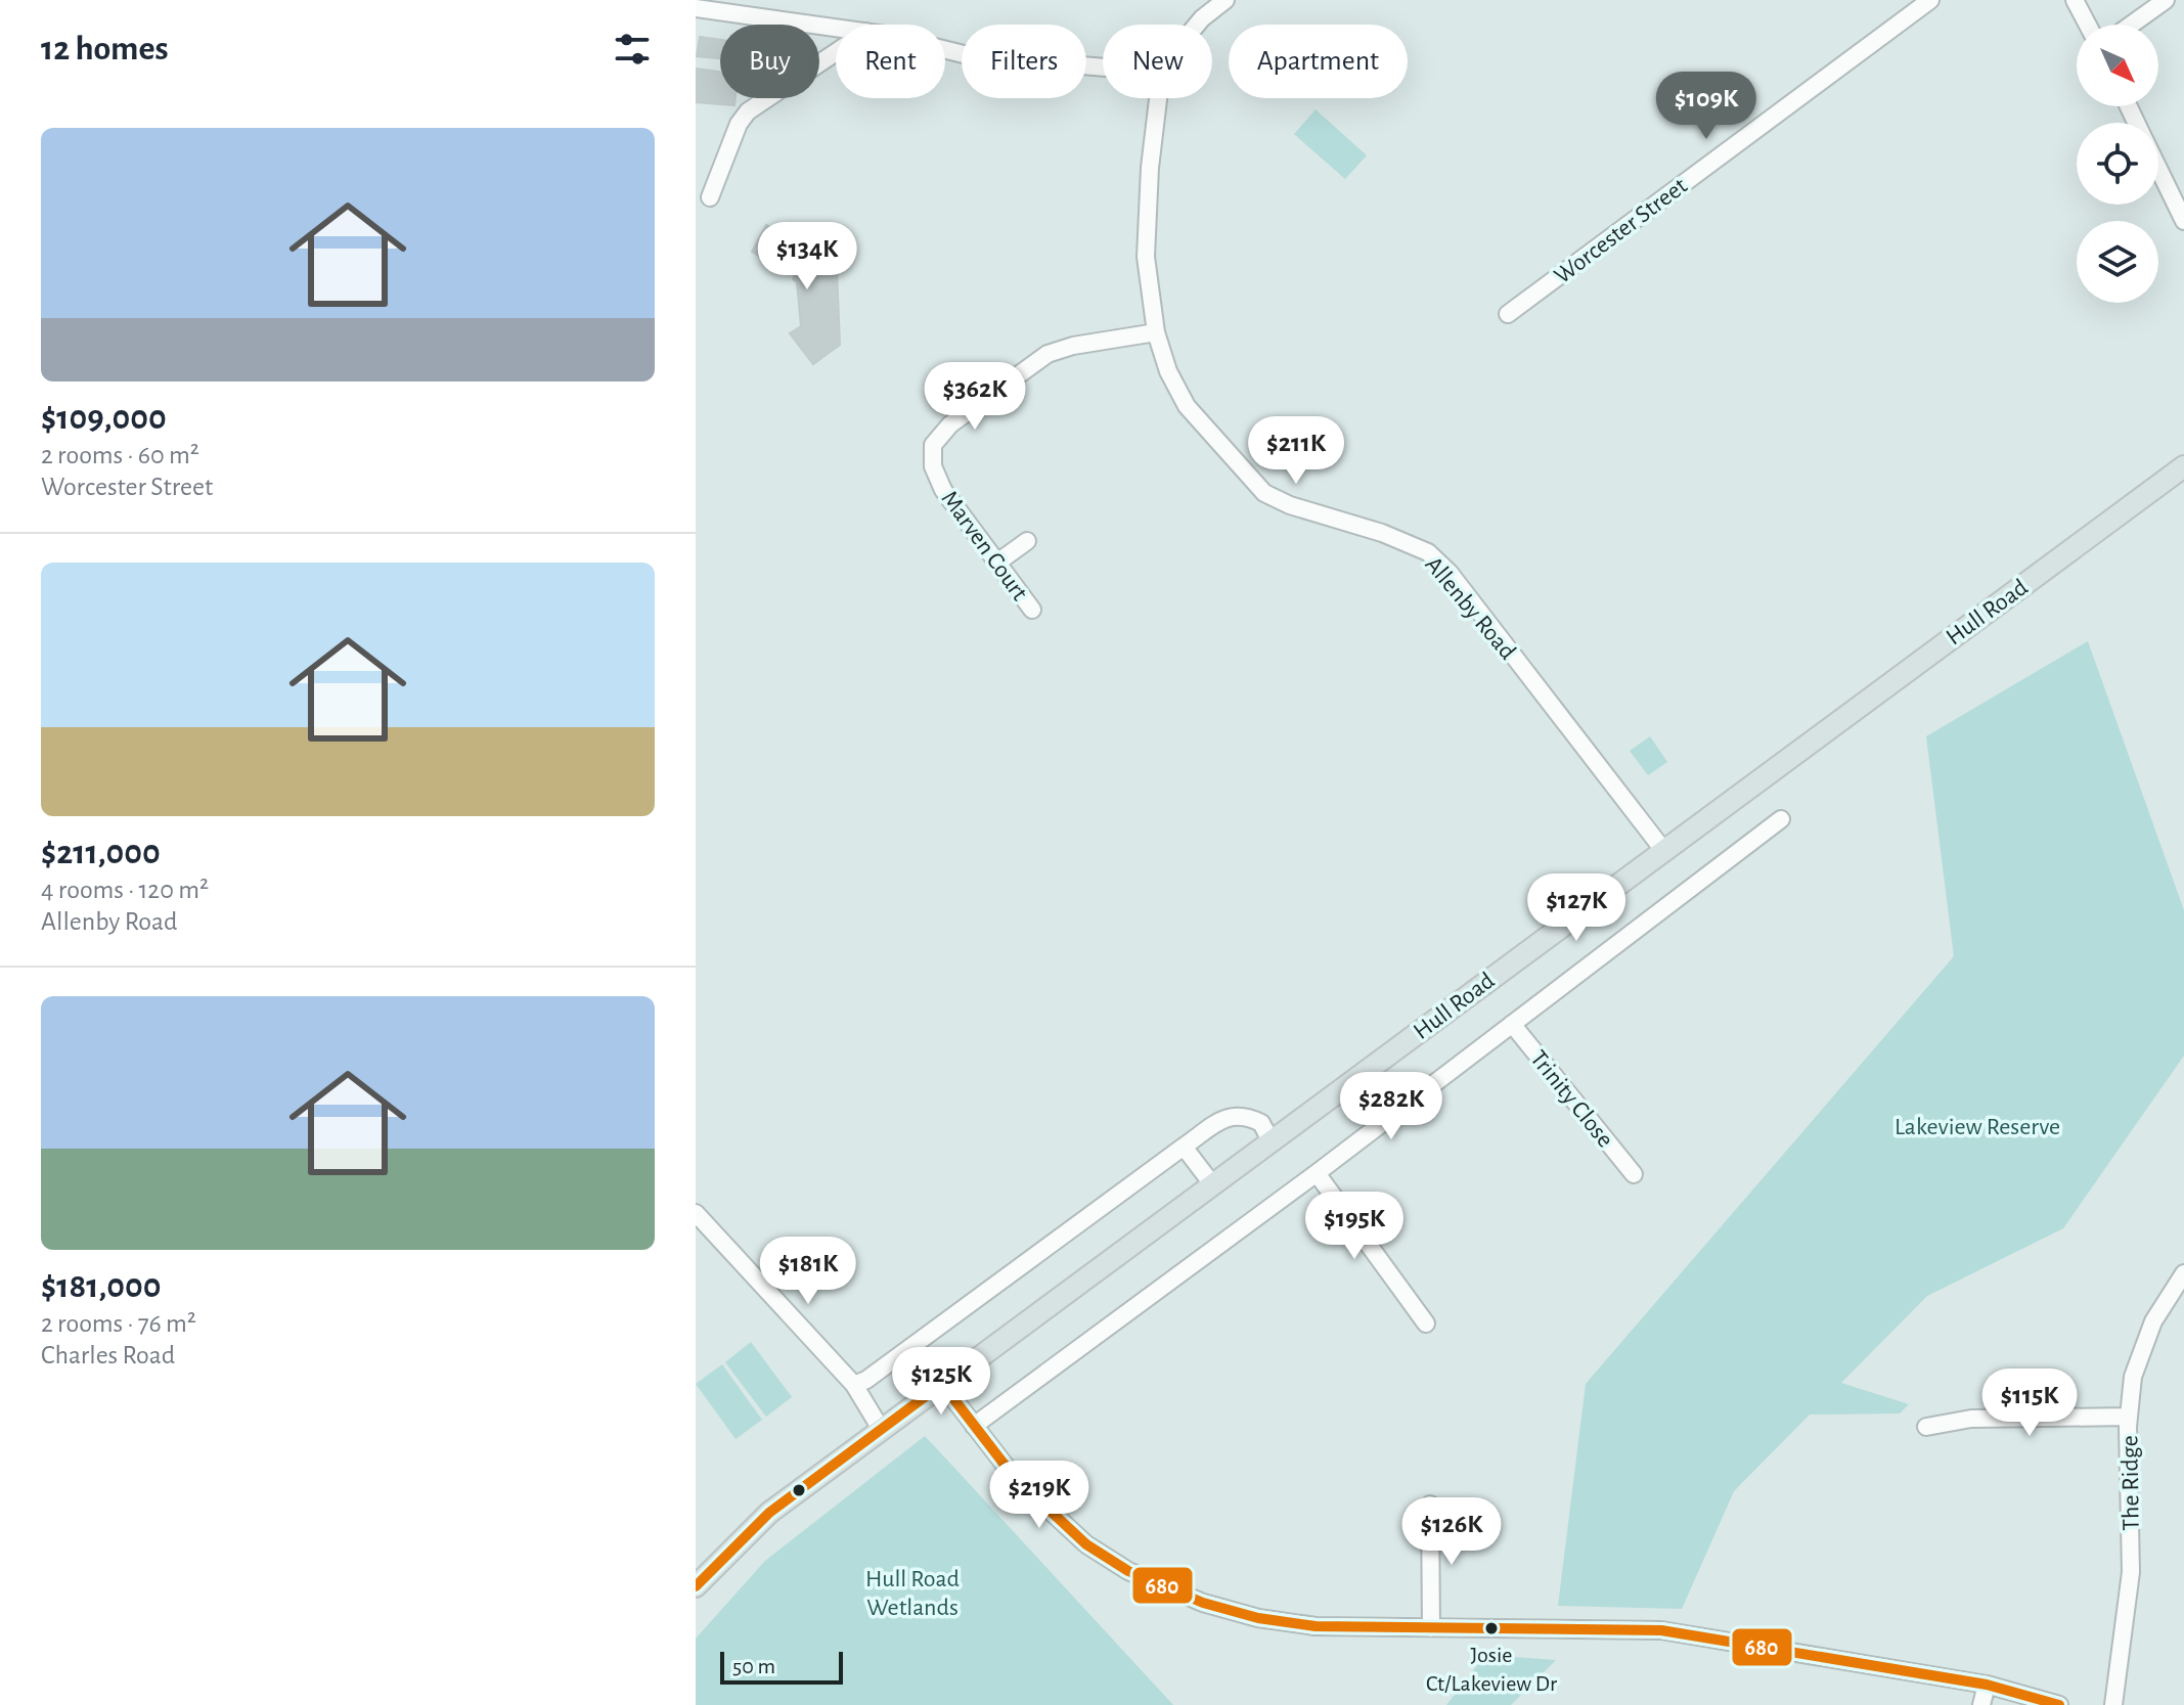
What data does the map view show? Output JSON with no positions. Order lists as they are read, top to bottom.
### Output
{
  "streets": {
    "main road": ["Hull Road"],
    "street": [
      "Worcester Street",
      "Marven Court",
      "Allenby Road",
      "Trinity Close",
      "The Ridge"
    ]
  },
  "crossings": [
    ["Marven Court", "Allenby Road"],
    ["Allenby Road", "Hull Road"],
    ["Hull Road", "Trinity Close"]
  ],
  "parks": ["Lakeview Reserve", "Hull Road Wetlands"],
  "places": ["Josie Ct/Lakeview Dr"],
  "lines": ["transit line 680"],
  "scale_bar": "50 m",
  "north": "bottom right",
  "page": {
    "heading": "12 homes",
    "chip": [
      "Buy",
      "Rent",
      "Filters",
      "New",
      "Apartment"
    ],
    "price": [
      "$109K",
      "$134K",
      "$362K",
      "$211K",
      "$127K",
      "$282K",
      "$195K",
      "$181K",
      "$125K",
      "$115K",
      "$219K",
      "$126K"
    ],
    "list": [
      {
        "name": "$109,000",
        "note": "2 rooms · 60 m² · Worcester Street"
      },
      {
        "name": "$211,000",
        "note": "4 rooms · 120 m² · Allenby Road"
      },
      {
        "name": "$181,000",
        "note": "2 rooms · 76 m² · Charles Road"
      }
    ],
    "scale": "50 m"
  }
}
